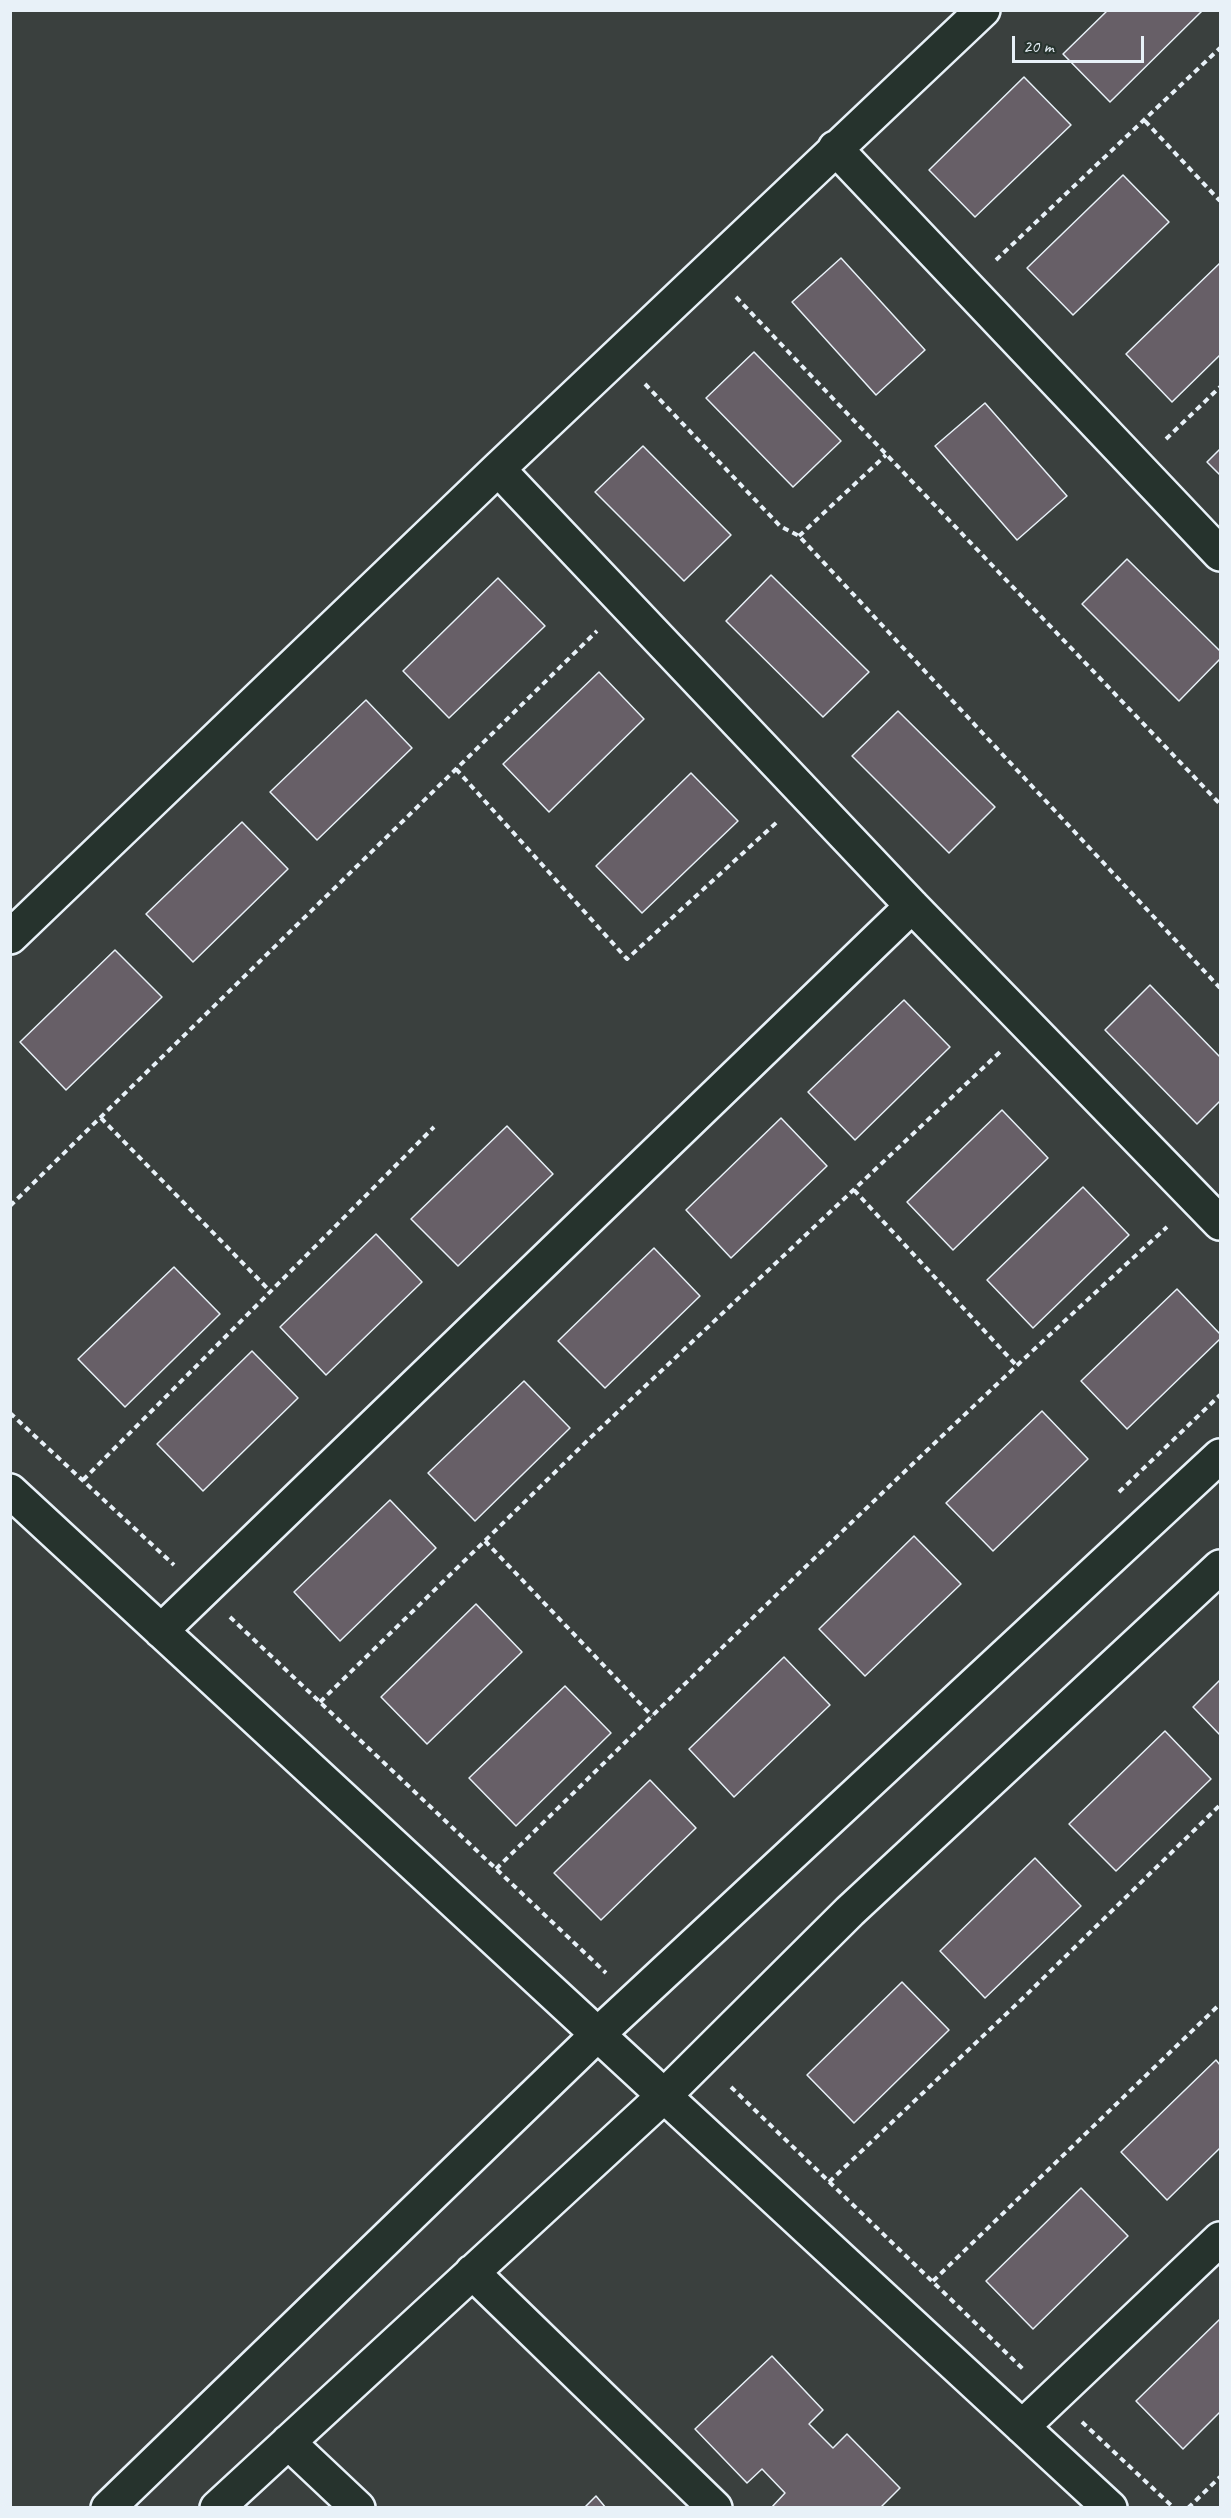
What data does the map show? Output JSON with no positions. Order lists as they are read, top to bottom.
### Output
{
  "scale_bar": "20 m"
}
